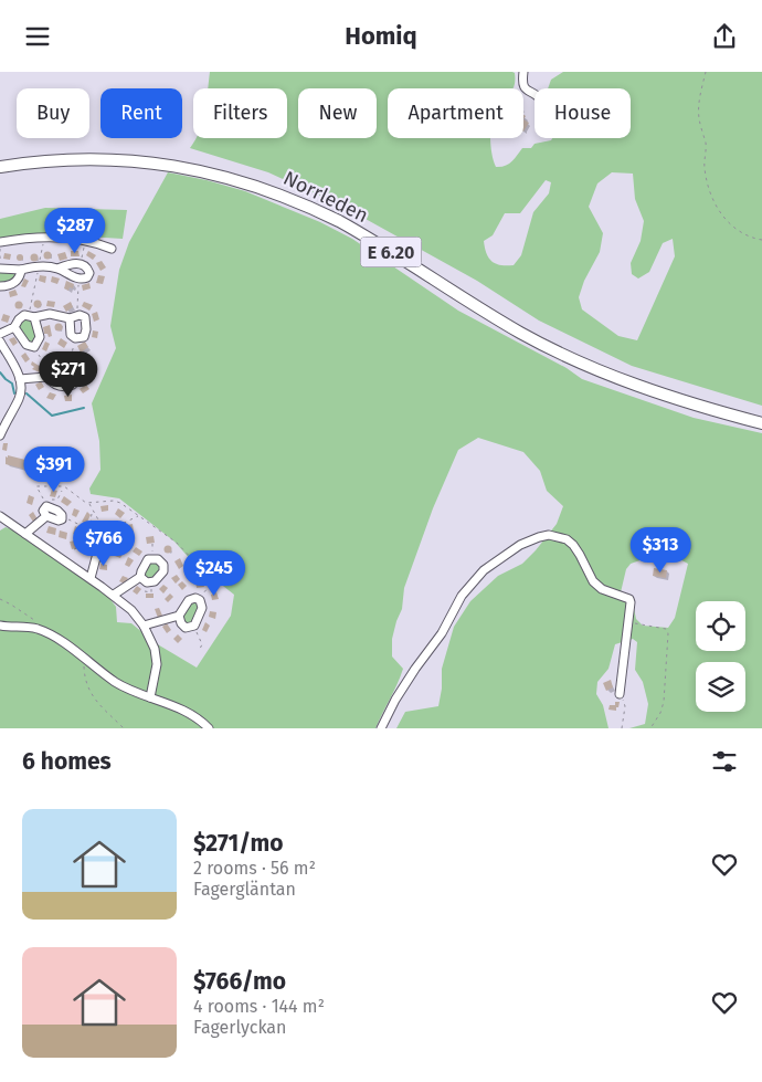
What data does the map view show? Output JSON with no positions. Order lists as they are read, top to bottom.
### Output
{
  "streets": {
    "highway": ["Norrleden", "E 6.20"]
  },
  "page": {
    "header": "Homiq",
    "chip": [
      "Buy",
      "Rent",
      "Filters",
      "New",
      "Apartment",
      "House"
    ],
    "price": [
      "$287",
      "$271",
      "$391",
      "$766",
      "$313",
      "$245"
    ],
    "heading": "6 homes",
    "list": [
      {
        "name": "$271/mo",
        "note": "2 rooms · 56 m² · Fagergläntan"
      },
      {
        "name": "$766/mo",
        "note": "4 rooms · 144 m² · Fagerlyckan"
      }
    ]
  }
}
